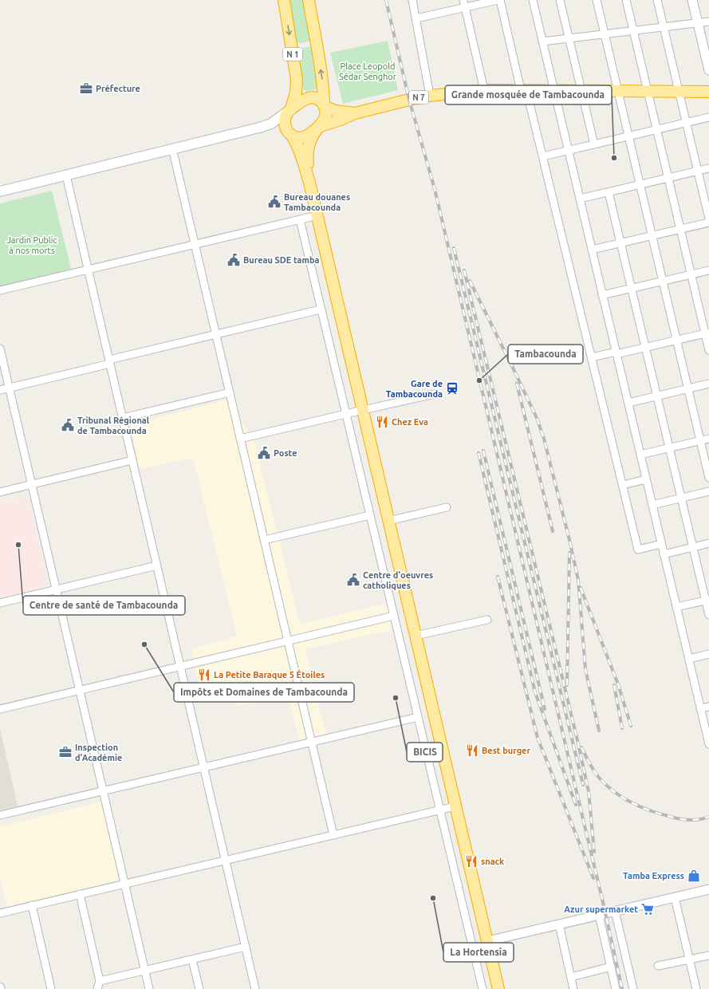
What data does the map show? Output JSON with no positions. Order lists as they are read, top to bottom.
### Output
{
  "streets": {
    "highway": ["N 1", "N 7"]
  },
  "crossings": [
    ["N 1", "N 7"]
  ],
  "parks": ["Place Leopold Sédar Senghor", "Jardin Public à nos morts"],
  "places": {
    "office": ["Préfecture", "Inspection d'Académie"],
    "other": [
      "Grande mosquée de Tambacounda",
      "Tambacounda",
      "Centre de santé de Tambacounda",
      "Impôts et Domaines de Tambacounda",
      "BICIS",
      "La Hortensia"
    ],
    "public building": [
      "Bureau douanes Tambacounda",
      "Bureau SDE tamba",
      "Tribunal Régional de Tambacounda",
      "Poste",
      "Centre d'oeuvres catholiques"
    ],
    "station": ["Gare de Tambacounda"],
    "restaurant": [
      "Chez Eva",
      "La Petite Baraque 5 Étoiles",
      "Best burger",
      "snack"
    ],
    "shop": ["Tamba Express"],
    "supermarket": ["Azur supermarket"]
  }
}
